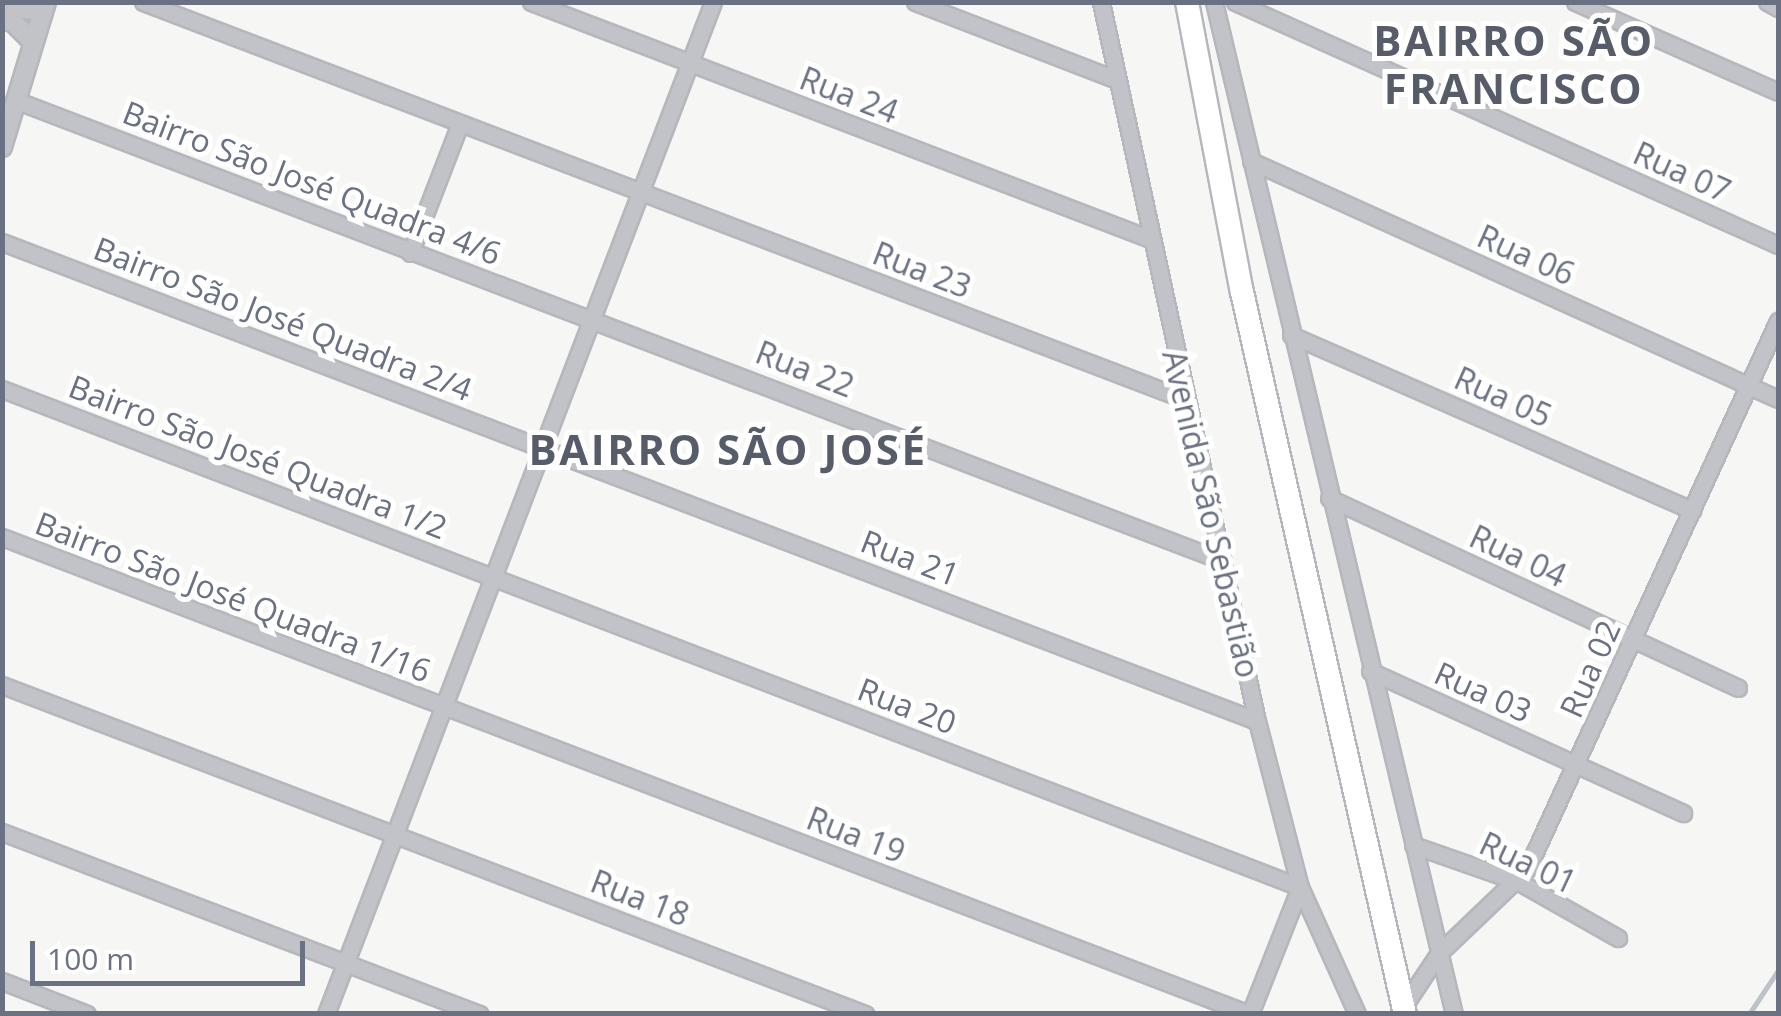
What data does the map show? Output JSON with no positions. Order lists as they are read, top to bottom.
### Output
{
  "streets": {
    "street": [
      "Rua 24",
      "Rua 07",
      "Bairro São José Quadra 4/6",
      "Rua 06",
      "Rua 23",
      "Bairro São José Quadra 2/4",
      "Rua 22",
      "Rua 05",
      "Bairro São José Quadra 1/2",
      "Avenida São Sebastião",
      "Rua 04",
      "Rua 21",
      "Bairro São José Quadra 1/16",
      "Rua 02",
      "Rua 03",
      "Rua 20",
      "Rua 19",
      "Rua 01",
      "Rua 18"
    ]
  },
  "crossings": [
    ["Rua 24", "Avenida São Sebastião"],
    ["Bairro São José Quadra 4/6", "Rua 22"],
    ["Rua 06", "Rua 02"],
    ["Rua 23", "Avenida São Sebastião"],
    ["Bairro São José Quadra 2/4", "Rua 21"],
    ["Rua 22", "Avenida São Sebastião"],
    ["Rua 05", "Rua 02"],
    ["Bairro São José Quadra 1/2", "Rua 20"],
    ["Avenida São Sebastião", "Rua 21"],
    ["Avenida São Sebastião", "Rua 20"],
    ["Rua 04", "Rua 02"],
    ["Bairro São José Quadra 1/16", "Rua 19"],
    ["Rua 02", "Rua 03"],
    ["Rua 02", "Rua 01"]
  ],
  "districts": ["BAIRRO SÃO FRANCISCO", "BAIRRO SÃO JOSÉ"],
  "scale_bar": "100 m"
}
